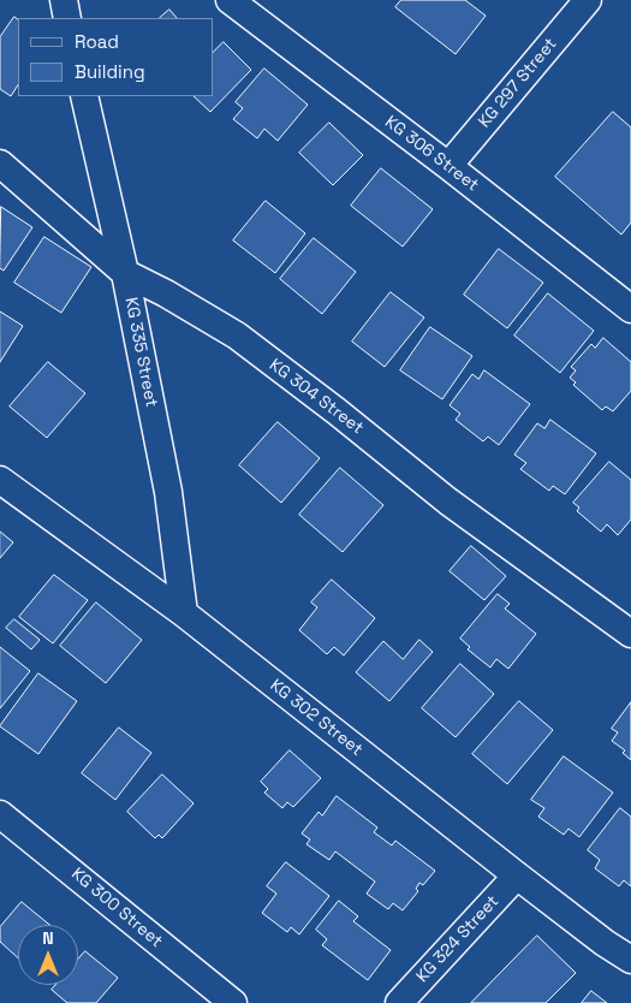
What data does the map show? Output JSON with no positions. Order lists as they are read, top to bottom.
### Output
{
  "streets": {
    "street": [
      "KG 297 Street",
      "KG 306 Street",
      "KG 335 Street",
      "KG 304 Street",
      "KG 302 Street",
      "KG 300 Street",
      "KG 324 Street"
    ]
  },
  "crossings": [
    ["KG 297 Street", "KG 306 Street"],
    ["KG 335 Street", "KG 304 Street"],
    ["KG 335 Street", "KG 302 Street"],
    ["KG 302 Street", "KG 324 Street"]
  ],
  "legend": ["Road", "Building"],
  "north": "top"
}
